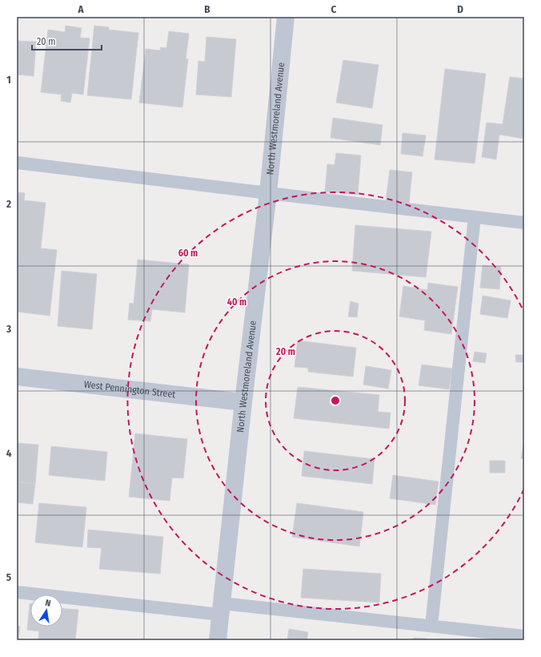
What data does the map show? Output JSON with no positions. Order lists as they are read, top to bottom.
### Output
{
  "streets": {
    "street": ["North Westmoreland Avenue", "West Pennington Street"]
  },
  "crossings": [
    ["North Westmoreland Avenue", "West Pennington Street"]
  ],
  "scale_bar": "20 m",
  "north": "top",
  "grid": {
    "columns": [
      "A",
      "B",
      "C",
      "D"
    ],
    "rows": [
      "1",
      "2",
      "3",
      "4",
      "5"
    ]
  },
  "rings": ["60 m", "40 m", "20 m"]
}
